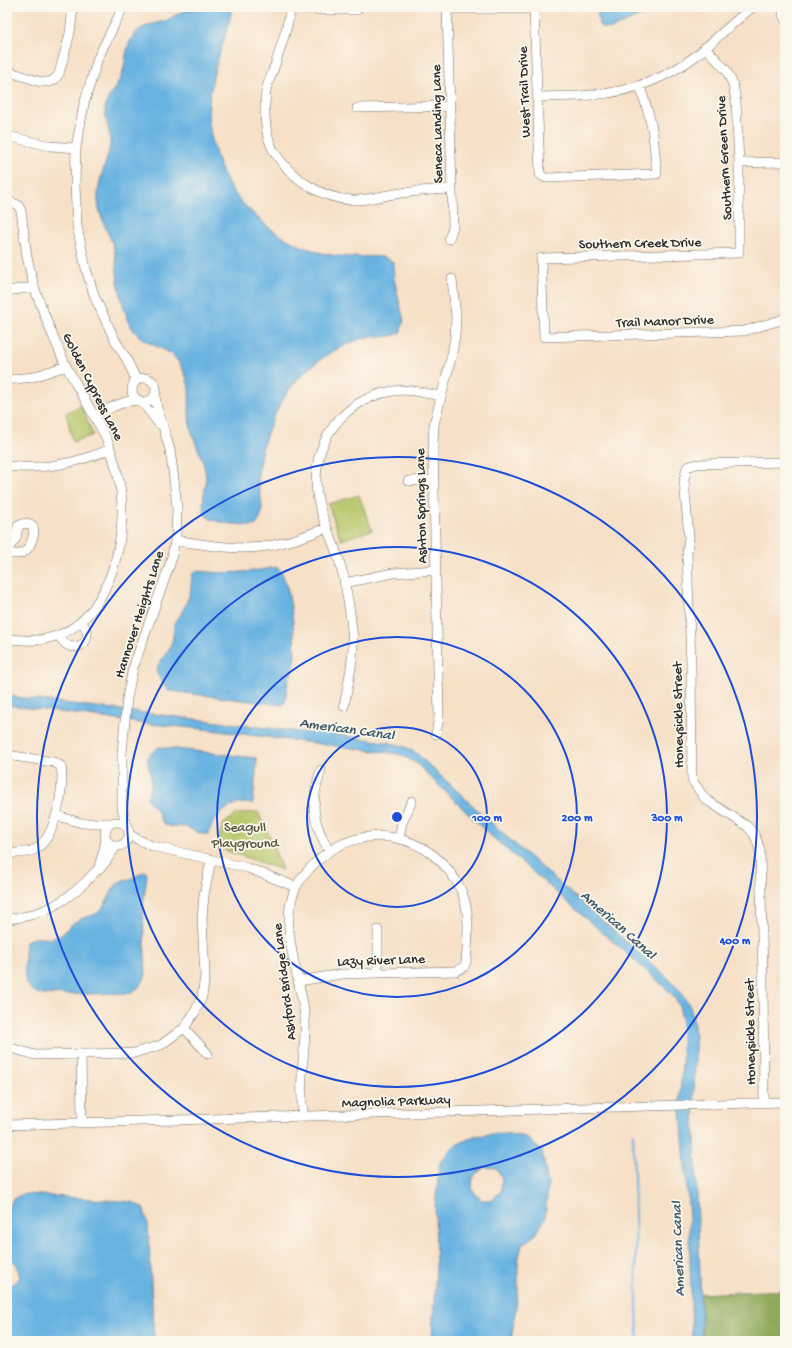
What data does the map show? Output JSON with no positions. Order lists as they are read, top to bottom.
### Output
{
  "streets": {
    "street": [
      "West Trail Drive",
      "Seneca Landing Lane",
      "Southern Green Drive",
      "Southern Creek Drive",
      "Trail Manor Drive",
      "Golden Cypress Lane",
      "Ashton Springs Lane",
      "Hannover Heights Lane",
      "Honeysickle Street",
      "Lazy River Lane",
      "Ashford Bridge Lane",
      "Magnolia Parkway"
    ]
  },
  "crossings": [
    ["Southern Green Drive", "Southern Creek Drive"],
    ["Southern Creek Drive", "Trail Manor Drive"],
    ["Honeysickle Street", "Magnolia Parkway"],
    ["Lazy River Lane", "Ashford Bridge Lane"],
    ["Ashford Bridge Lane", "Magnolia Parkway"]
  ],
  "water": ["American Canal"],
  "parks": ["Seagull Playground"],
  "rings": [
    "100 m",
    "200 m",
    "300 m",
    "400 m"
  ]
}
